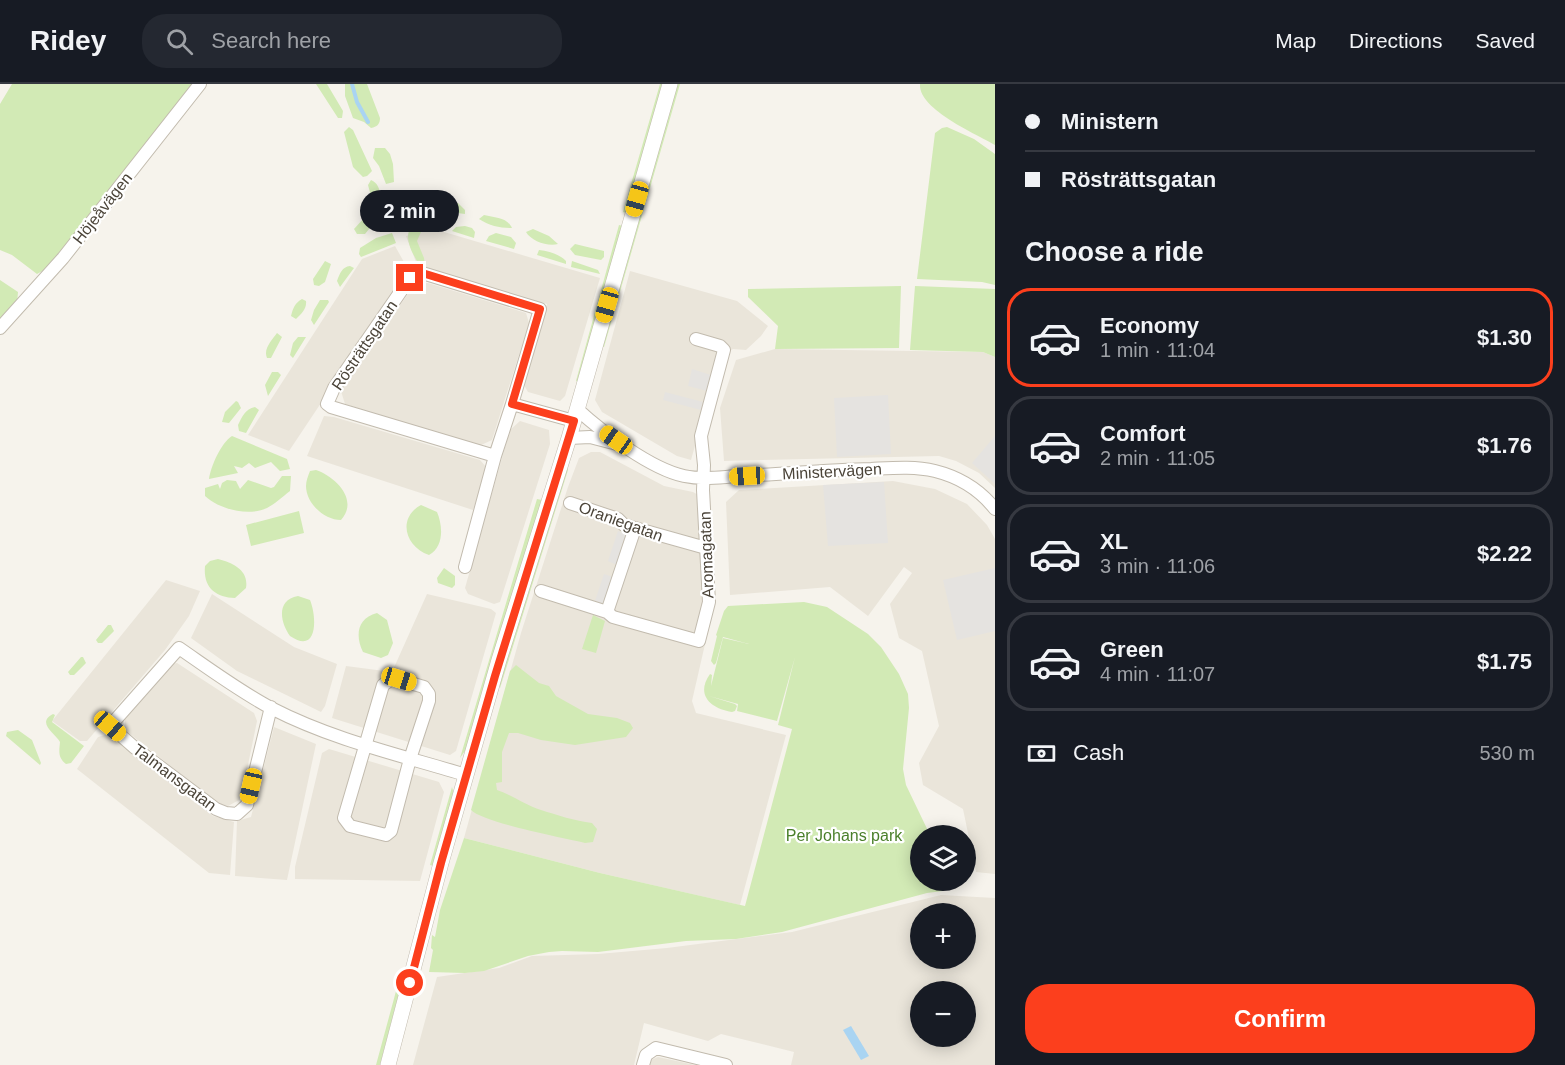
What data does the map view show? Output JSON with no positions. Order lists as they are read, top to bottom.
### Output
{
  "streets": {
    "street": [
      "Höjeåvägen",
      "Rösträttsgatan",
      "Ministervägen",
      "Oraniegatan",
      "Aromagatan",
      "Talmansgatan"
    ]
  },
  "crossings": [
    ["Ministervägen", "Aromagatan"],
    ["Oraniegatan", "Aromagatan"]
  ],
  "parks": ["Per Johans park"],
  "page": {
    "header": "Ridey",
    "search": "Search here",
    "nav": ["Map", "Directions", "Saved"],
    "banner": ["Ministern", "Rösträttsgatan"],
    "bubble": "2 min",
    "heading": "Choose a ride",
    "list": [
      {
        "name": "Economy",
        "note": "1 min · 11:04",
        "value": "$1.30"
      },
      {
        "name": "Comfort",
        "note": "2 min · 11:05",
        "value": "$1.76"
      },
      {
        "name": "XL",
        "note": "3 min · 11:06",
        "value": "$2.22"
      },
      {
        "name": "Green",
        "note": "4 min · 11:07",
        "value": "$1.75"
      }
    ],
    "pay": ["Cash", "530 m"],
    "map_buttons": ["+", "−"],
    "buttons": "Confirm"
  }
}
